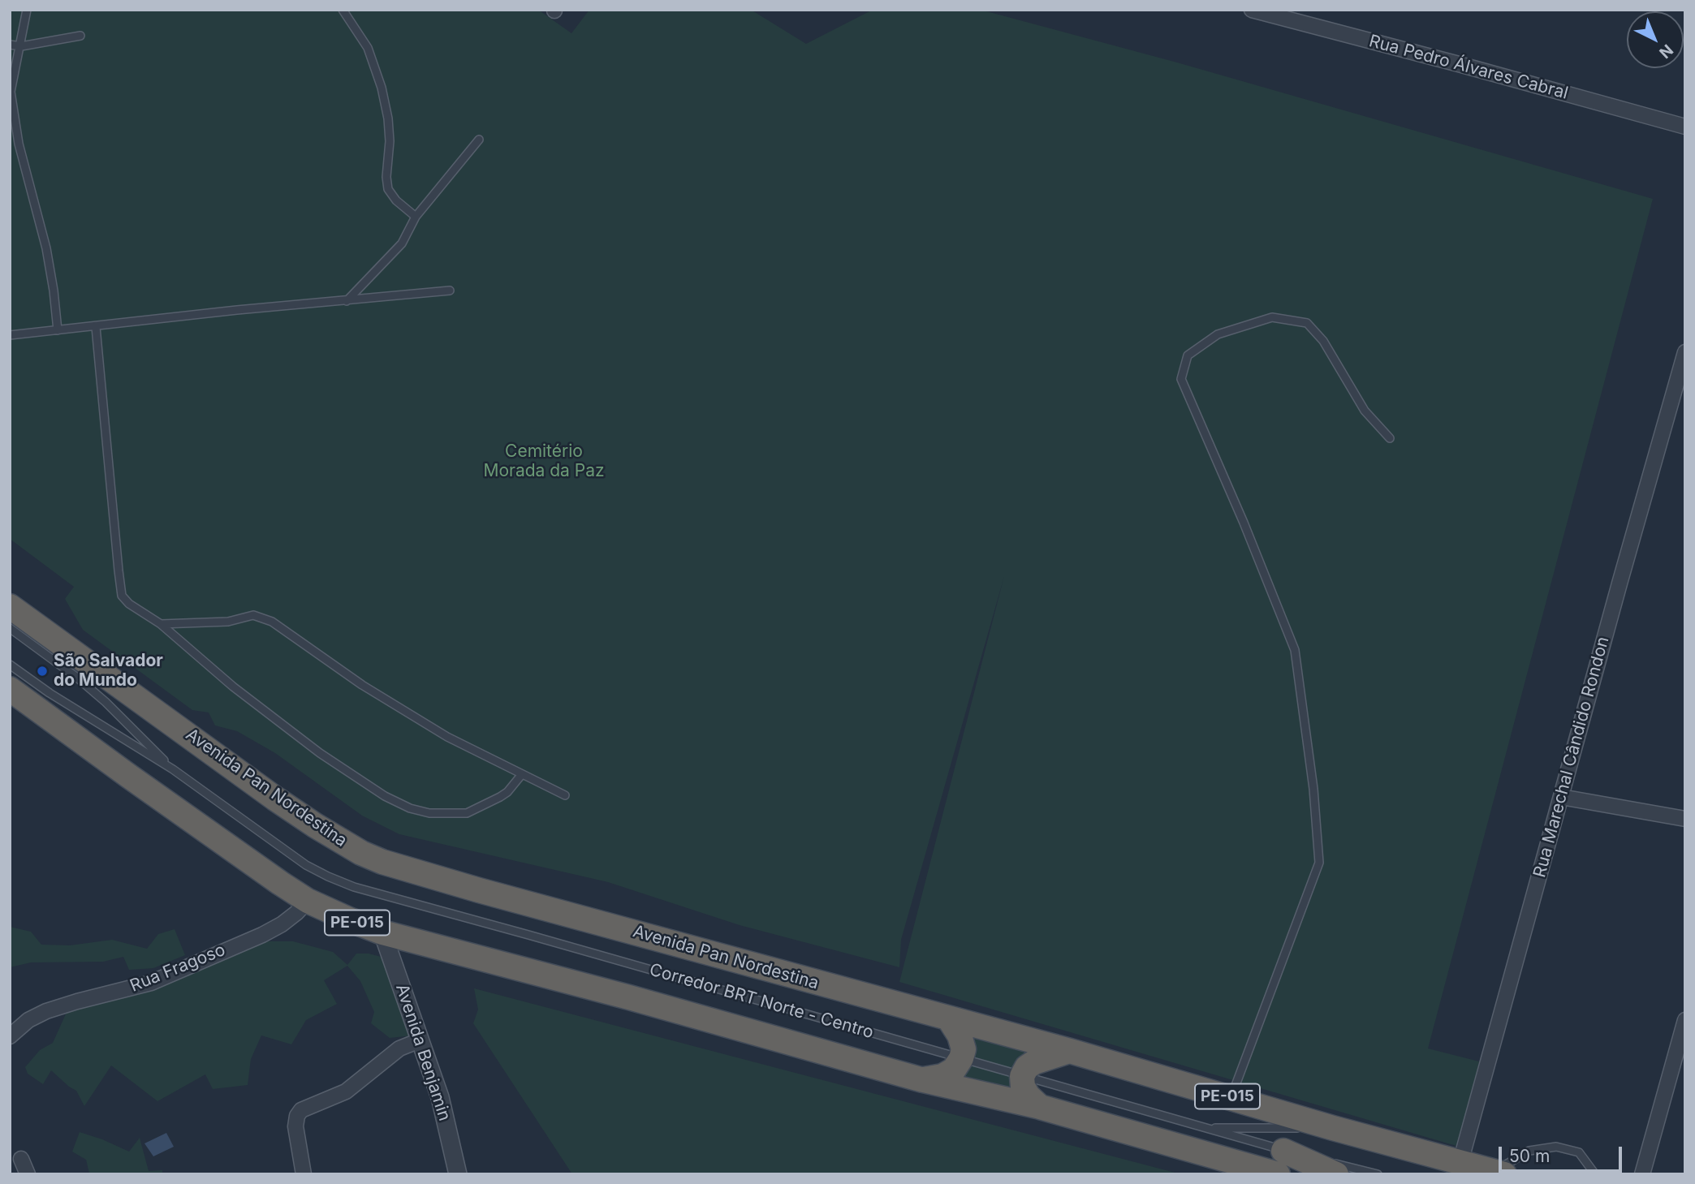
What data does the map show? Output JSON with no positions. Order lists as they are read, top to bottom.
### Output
{
  "streets": {
    "highway": ["Avenida Pan Nordestina", "PE-015"],
    "street": [
      "Rua Pedro Álvares Cabral",
      "Rua Marechal Cândido Rondon",
      "Rua Fragoso",
      "Avenida Benjamin"
    ],
    "lane": ["Corredor BRT Norte - Centro"]
  },
  "crossings": [
    ["Rua Marechal Cândido Rondon", "Avenida Pan Nordestina"],
    ["PE-015", "Rua Fragoso"],
    ["PE-015", "Avenida Benjamin"]
  ],
  "parks": ["Cemitério Morada da Paz"],
  "places": ["São Salvador do Mundo"],
  "scale_bar": "50 m",
  "north": "bottom right"
}
